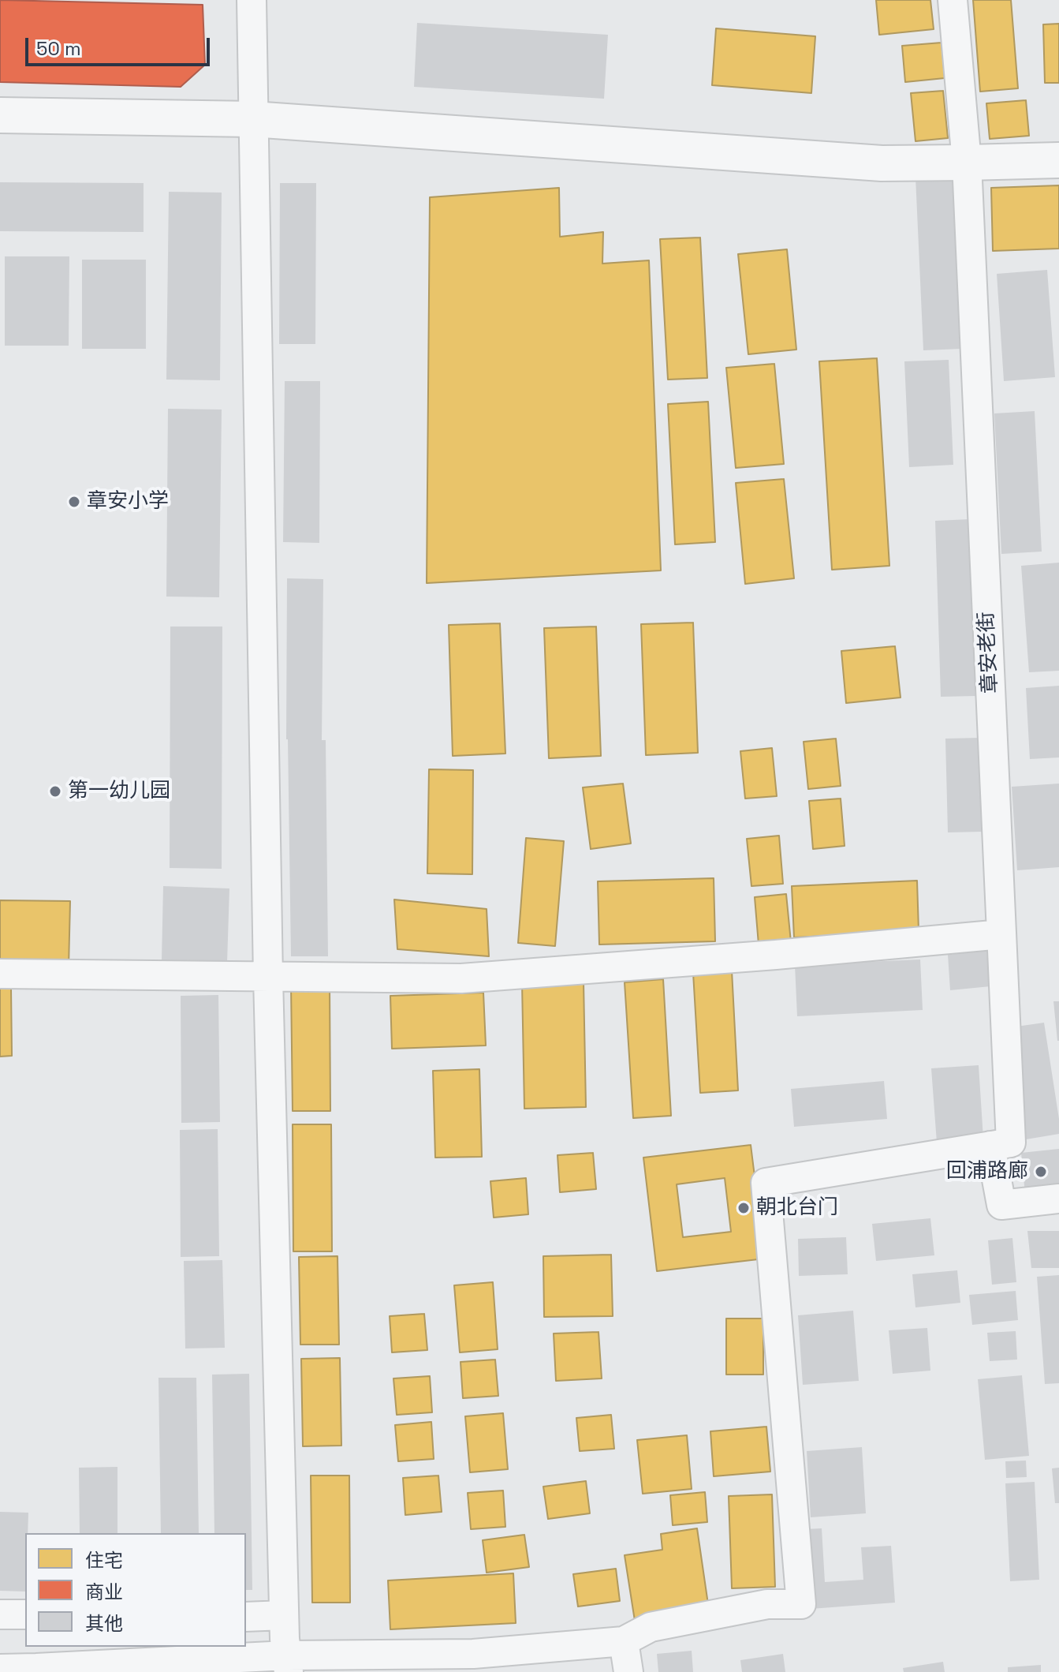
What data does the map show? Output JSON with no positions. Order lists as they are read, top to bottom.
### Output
{
  "streets": {
    "street": ["章安老街"]
  },
  "places": [
    "章安小学",
    "第一幼儿园",
    "回浦路廊",
    "朝北台门"
  ],
  "legend": ["住宅", "商业", "其他"],
  "scale_bar": "50 m"
}
